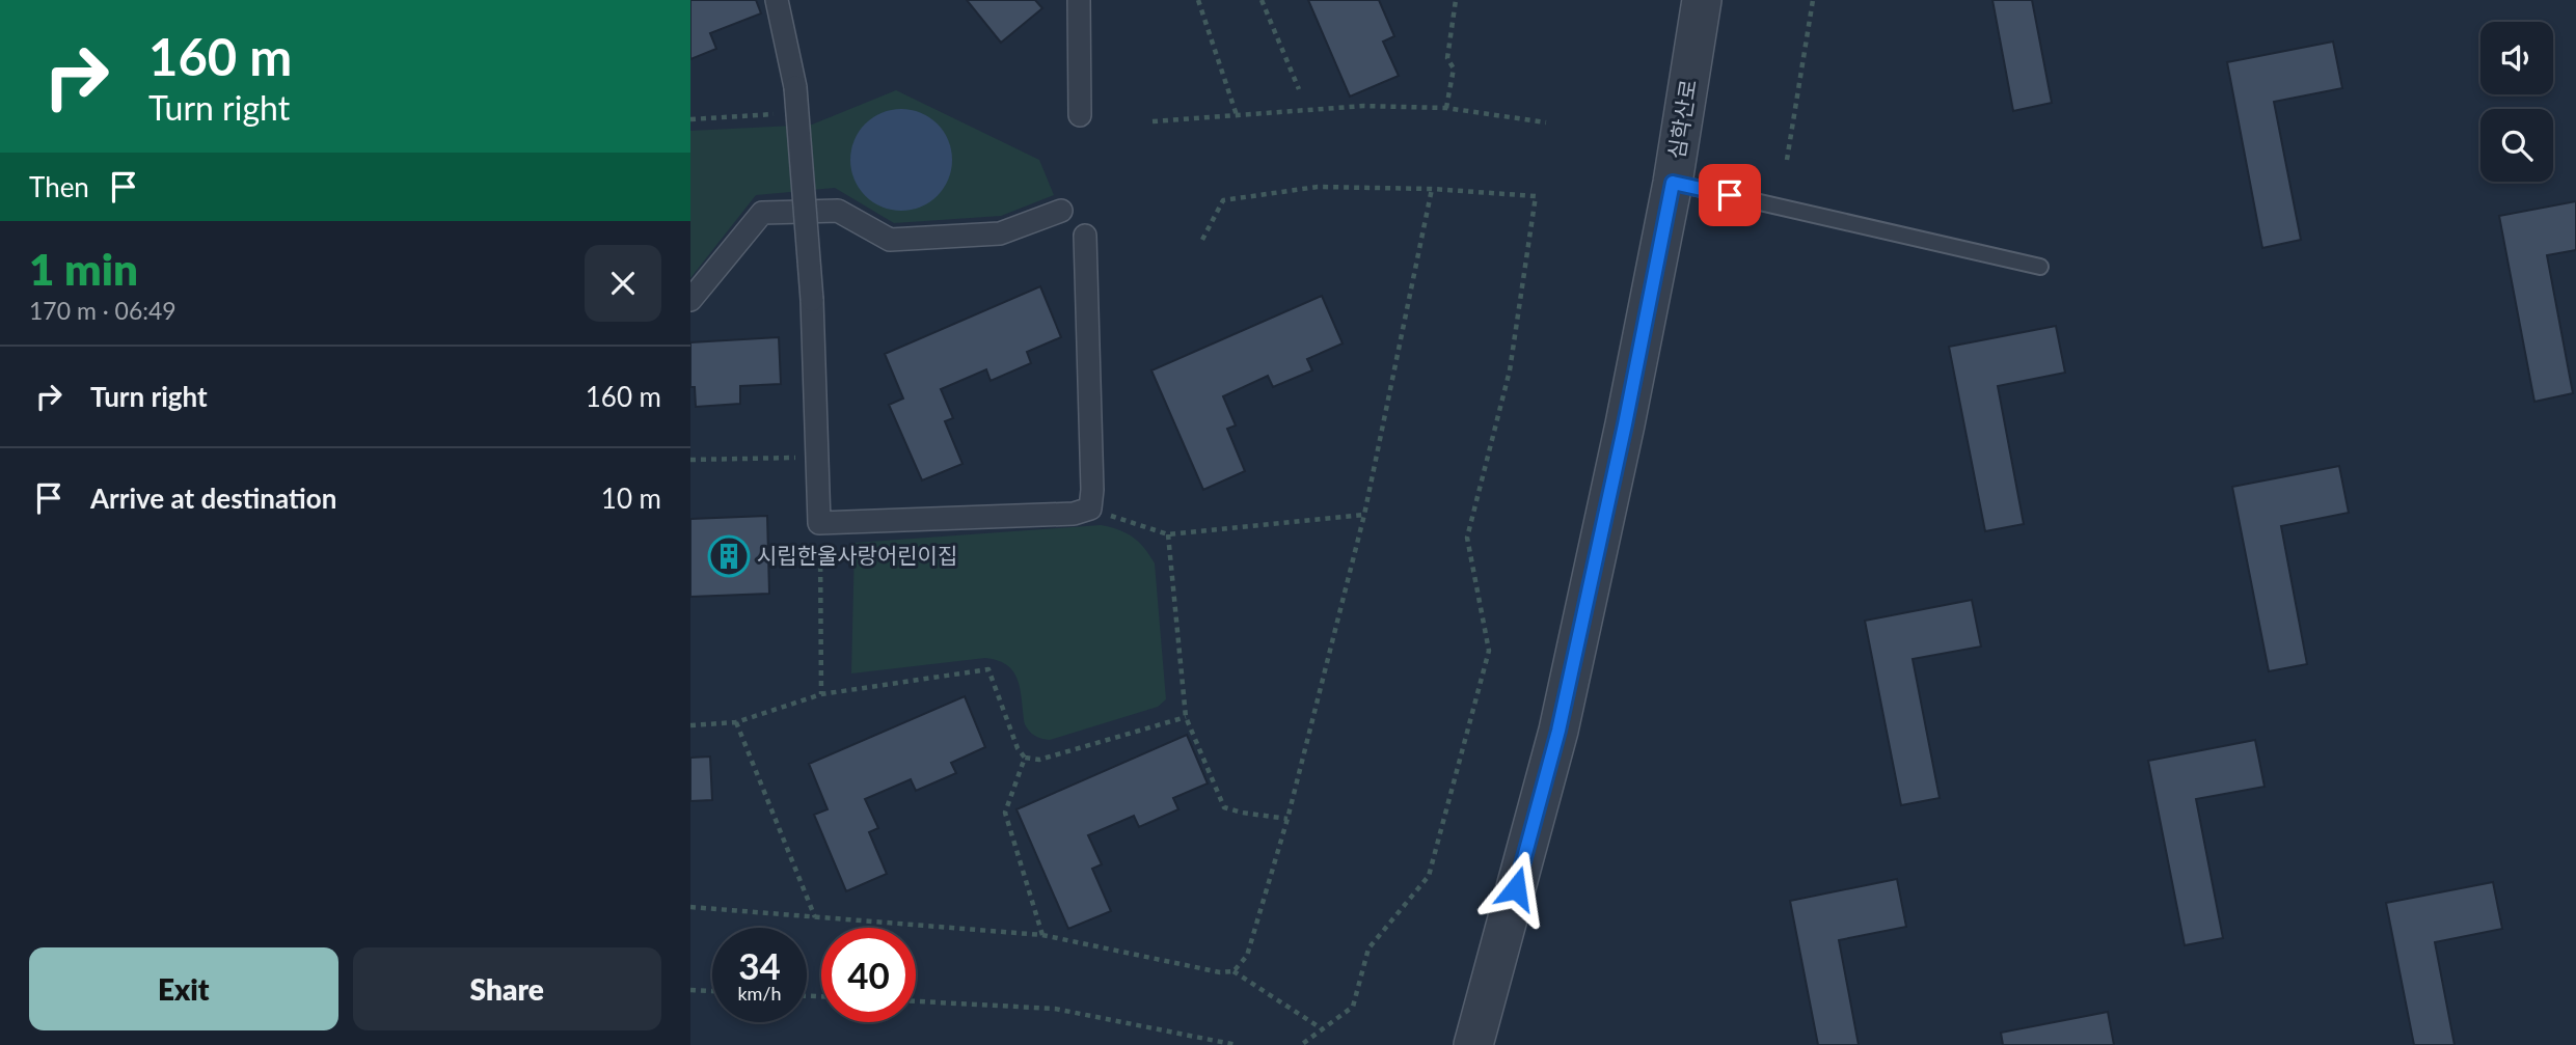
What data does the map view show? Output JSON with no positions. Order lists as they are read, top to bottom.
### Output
{
  "streets": {
    "street": ["심학산로"]
  },
  "places": {
    "building": ["시립한울사랑어린이집"]
  },
  "page": {
    "turn": ["160 m", "Turn right"],
    "then": "Then",
    "heading": ["1 min", "170 m · 06:49"],
    "list": [
      {
        "name": "Turn right",
        "value": "160 m"
      },
      {
        "name": "Arrive at destination",
        "value": "10 m"
      }
    ],
    "speed": "34 km/h",
    "limit": "40",
    "buttons": ["Exit", "Share"]
  }
}
